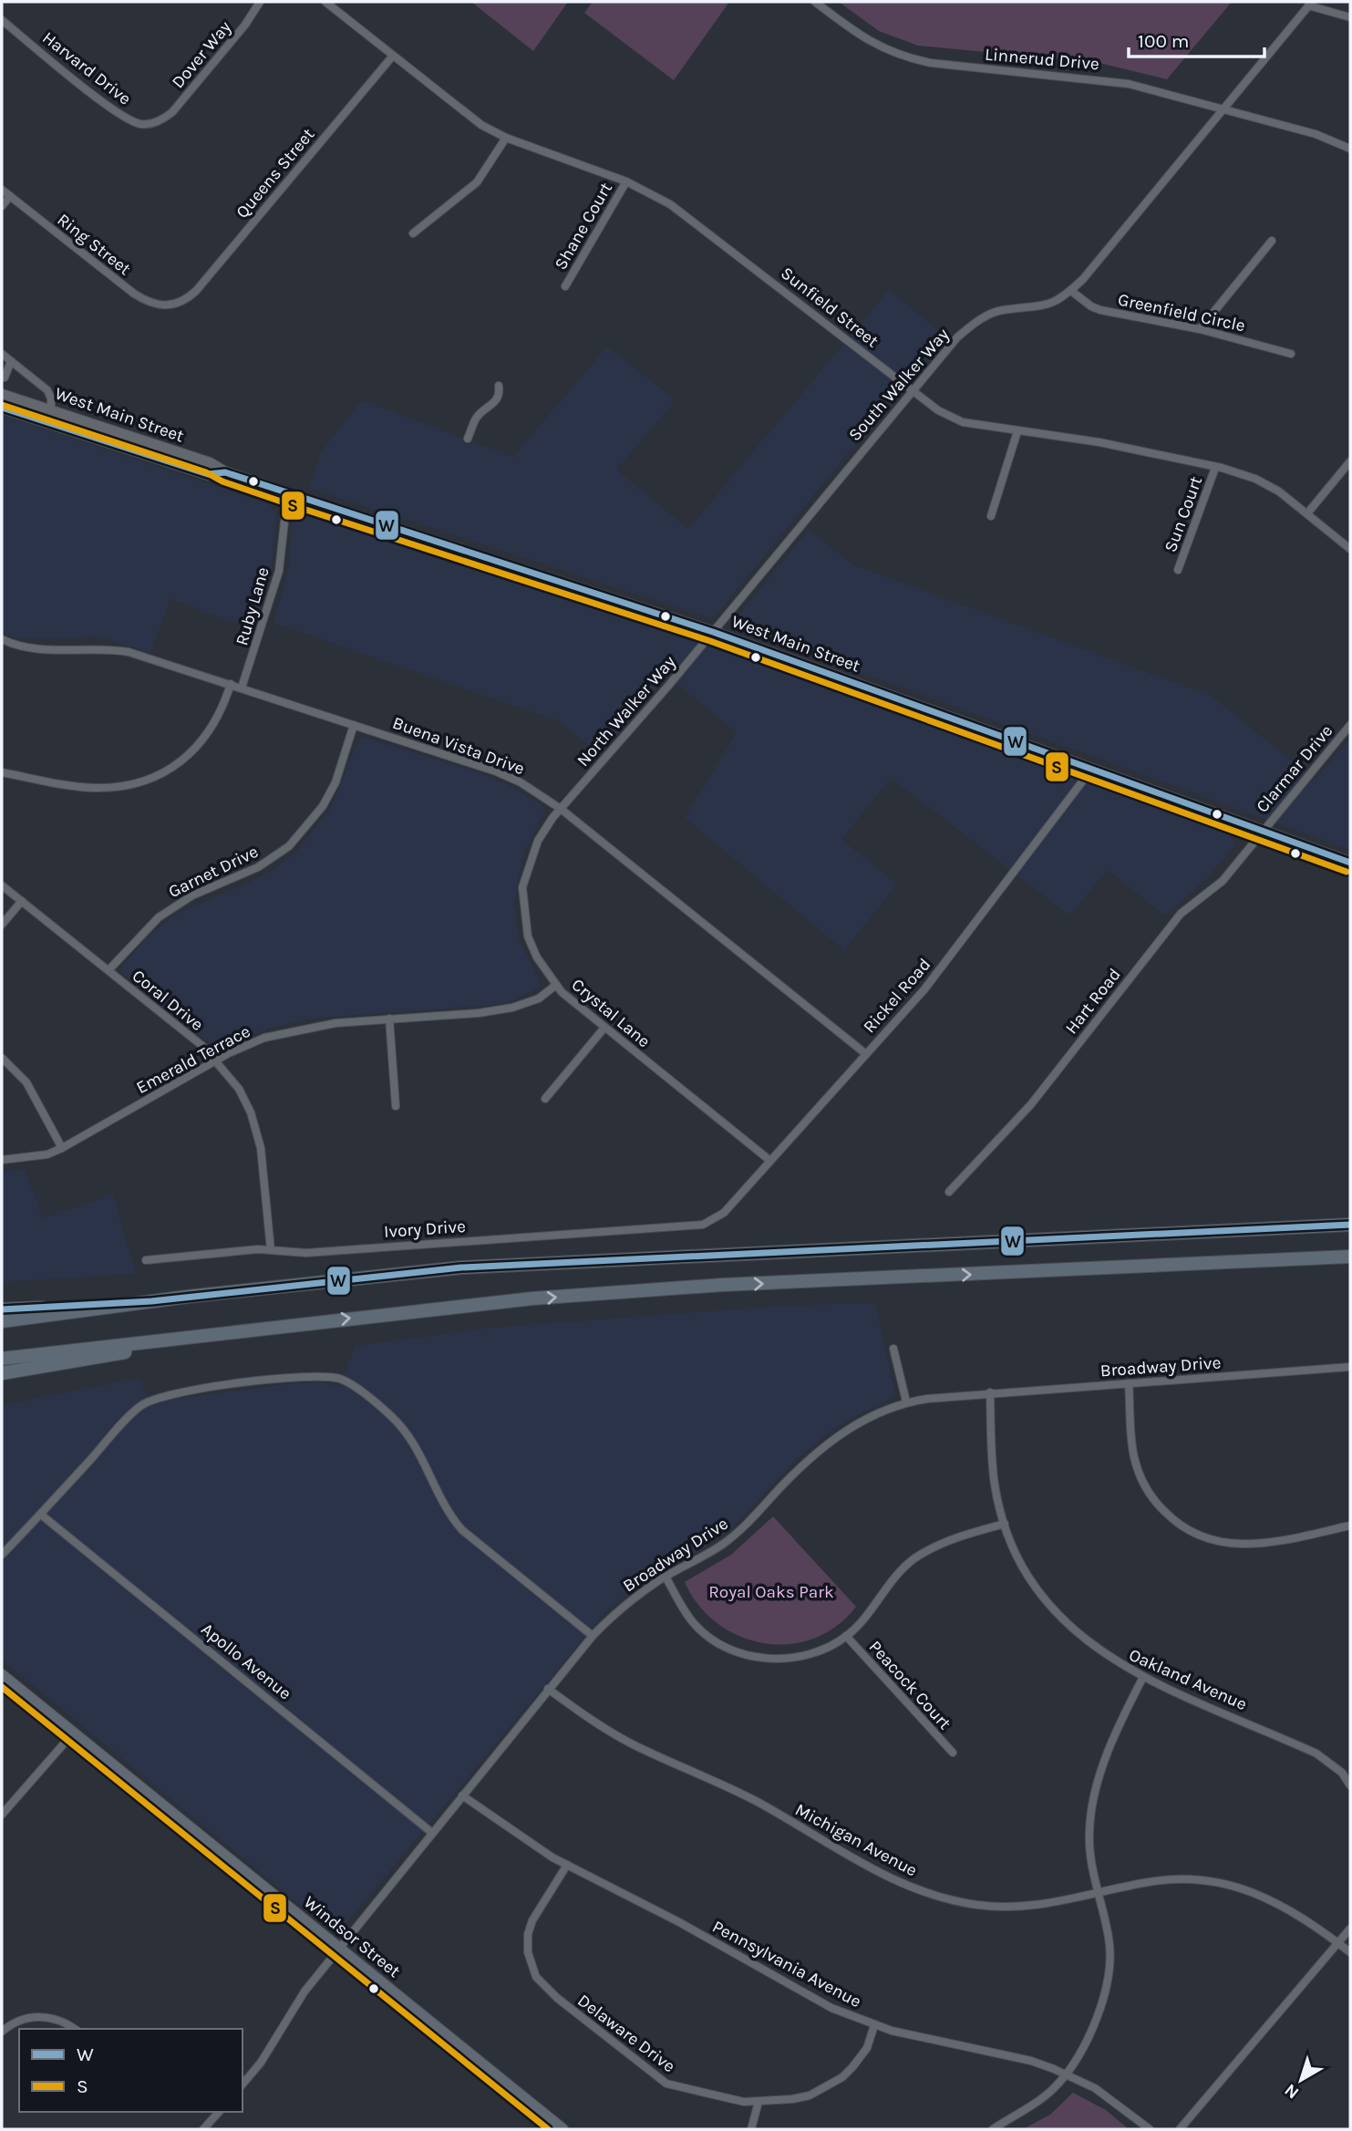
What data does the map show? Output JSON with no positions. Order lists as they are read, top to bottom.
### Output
{
  "streets": {
    "main road": ["West Main Street", "Windsor Street"],
    "street": [
      "Dover Way",
      "Linnerud Drive",
      "Harvard Drive",
      "Queens Street",
      "Shane Court",
      "Ring Street",
      "Sunfield Street",
      "Greenfield Circle",
      "South Walker Way",
      "Sun Court",
      "Ruby Lane",
      "North Walker Way",
      "Buena Vista Drive",
      "Clarmar Drive",
      "Garnet Drive",
      "Rickel Road",
      "Coral Drive",
      "Hart Road",
      "Crystal Lane",
      "Emerald Terrace",
      "Ivory Drive",
      "Broadway Drive",
      "Apollo Avenue",
      "Oakland Avenue",
      "Peacock Court",
      "Michigan Avenue",
      "Pennsylvania Avenue",
      "Delaware Drive"
    ]
  },
  "crossings": [
    ["Dover Way", "Harvard Drive"],
    ["Linnerud Drive", "South Walker Way"],
    ["Queens Street", "Ring Street"],
    ["Queens Street", "Sunfield Street"],
    ["Shane Court", "Sunfield Street"],
    ["Sunfield Street", "South Walker Way"],
    ["Sunfield Street", "Sun Court"],
    ["Greenfield Circle", "South Walker Way"],
    ["South Walker Way", "West Main Street"],
    ["South Walker Way", "North Walker Way"],
    ["West Main Street", "Ruby Lane"],
    ["West Main Street", "North Walker Way"],
    ["West Main Street", "Clarmar Drive"],
    ["West Main Street", "Rickel Road"],
    ["West Main Street", "Hart Road"],
    ["Ruby Lane", "Buena Vista Drive"],
    ["North Walker Way", "Buena Vista Drive"],
    ["North Walker Way", "Crystal Lane"],
    ["Buena Vista Drive", "Garnet Drive"],
    ["Buena Vista Drive", "Rickel Road"],
    ["Buena Vista Drive", "Crystal Lane"],
    ["Clarmar Drive", "Hart Road"],
    ["Garnet Drive", "Coral Drive"],
    ["Rickel Road", "Crystal Lane"],
    ["Rickel Road", "Ivory Drive"],
    ["Coral Drive", "Emerald Terrace"],
    ["Coral Drive", "Ivory Drive"],
    ["Crystal Lane", "Emerald Terrace"],
    ["Broadway Drive", "Apollo Avenue"],
    ["Broadway Drive", "Oakland Avenue"],
    ["Broadway Drive", "Michigan Avenue"],
    ["Broadway Drive", "Windsor Street"],
    ["Broadway Drive", "Pennsylvania Avenue"],
    ["Pennsylvania Avenue", "Delaware Drive"]
  ],
  "parks": ["Royal Oaks Park"],
  "lines": ["transit line S", "transit line W"],
  "legend": ["W", "S"],
  "scale_bar": "100 m",
  "north": "bottom left"
}
